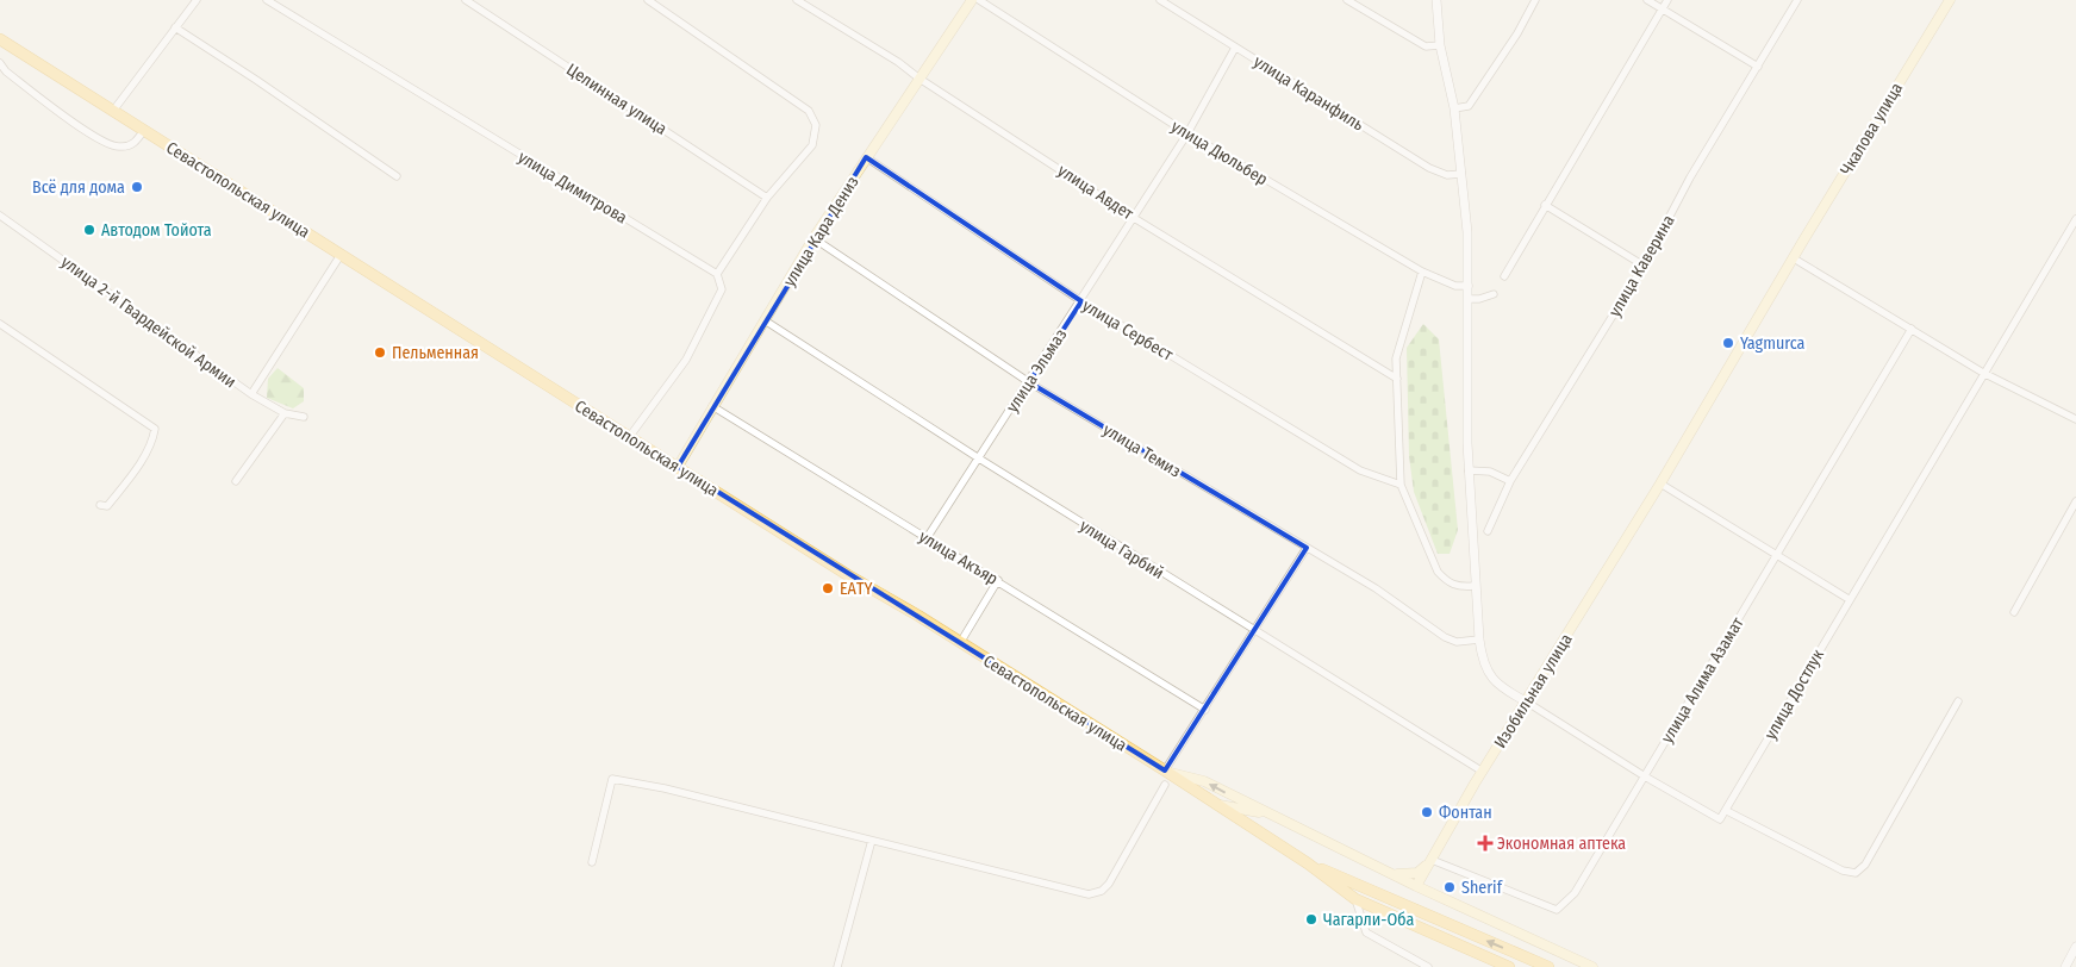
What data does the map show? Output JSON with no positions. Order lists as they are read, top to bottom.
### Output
{
  "streets": {
    "main road": [
      "Чкалова улица",
      "Севастопольская улица",
      "улица Кара Дениз",
      "Изобильная улица"
    ],
    "street": [
      "улица Каранфиль",
      "Целинная улица",
      "улица Дюльбер",
      "улица Димитрова",
      "улица Авдет",
      "улица Каверина",
      "улица 2-й Гвардейской Армии",
      "улица Сербест",
      "улица Эльмаз",
      "улица Темиз",
      "улица Гарбий",
      "улица Акъяр",
      "улица Алима Азамат",
      "улица Достлук"
    ]
  },
  "crossings": [
    ["улица Каранфиль", "улица Эльмаз"],
    ["Чкалова улица", "Изобильная улица"],
    ["улица Дюльбер", "улица Эльмаз"],
    ["Севастопольская улица", "улица Кара Дениз"],
    ["улица Авдет", "улица Кара Дениз"],
    ["улица Авдет", "улица Эльмаз"],
    ["улица Кара Дениз", "улица Сербест"],
    ["улица Кара Дениз", "улица Темиз"],
    ["улица Кара Дениз", "улица Гарбий"],
    ["улица Кара Дениз", "улица Акъяр"],
    ["улица Сербест", "улица Эльмаз"],
    ["улица Эльмаз", "улица Темиз"],
    ["улица Эльмаз", "улица Гарбий"],
    ["улица Эльмаз", "улица Акъяр"],
    ["улица Гарбий", "Изобильная улица"],
    ["улица Алима Азамат", "Изобильная улица"]
  ],
  "places": {
    "other": [
      "Всё для дома",
      "Автодом Тойота",
      "Yagmurca",
      "Пельменная",
      "EАTY",
      "Фонтан",
      "Sherif",
      "Чагарли-Оба"
    ],
    "health": ["Экономная аптека"]
  }
}
